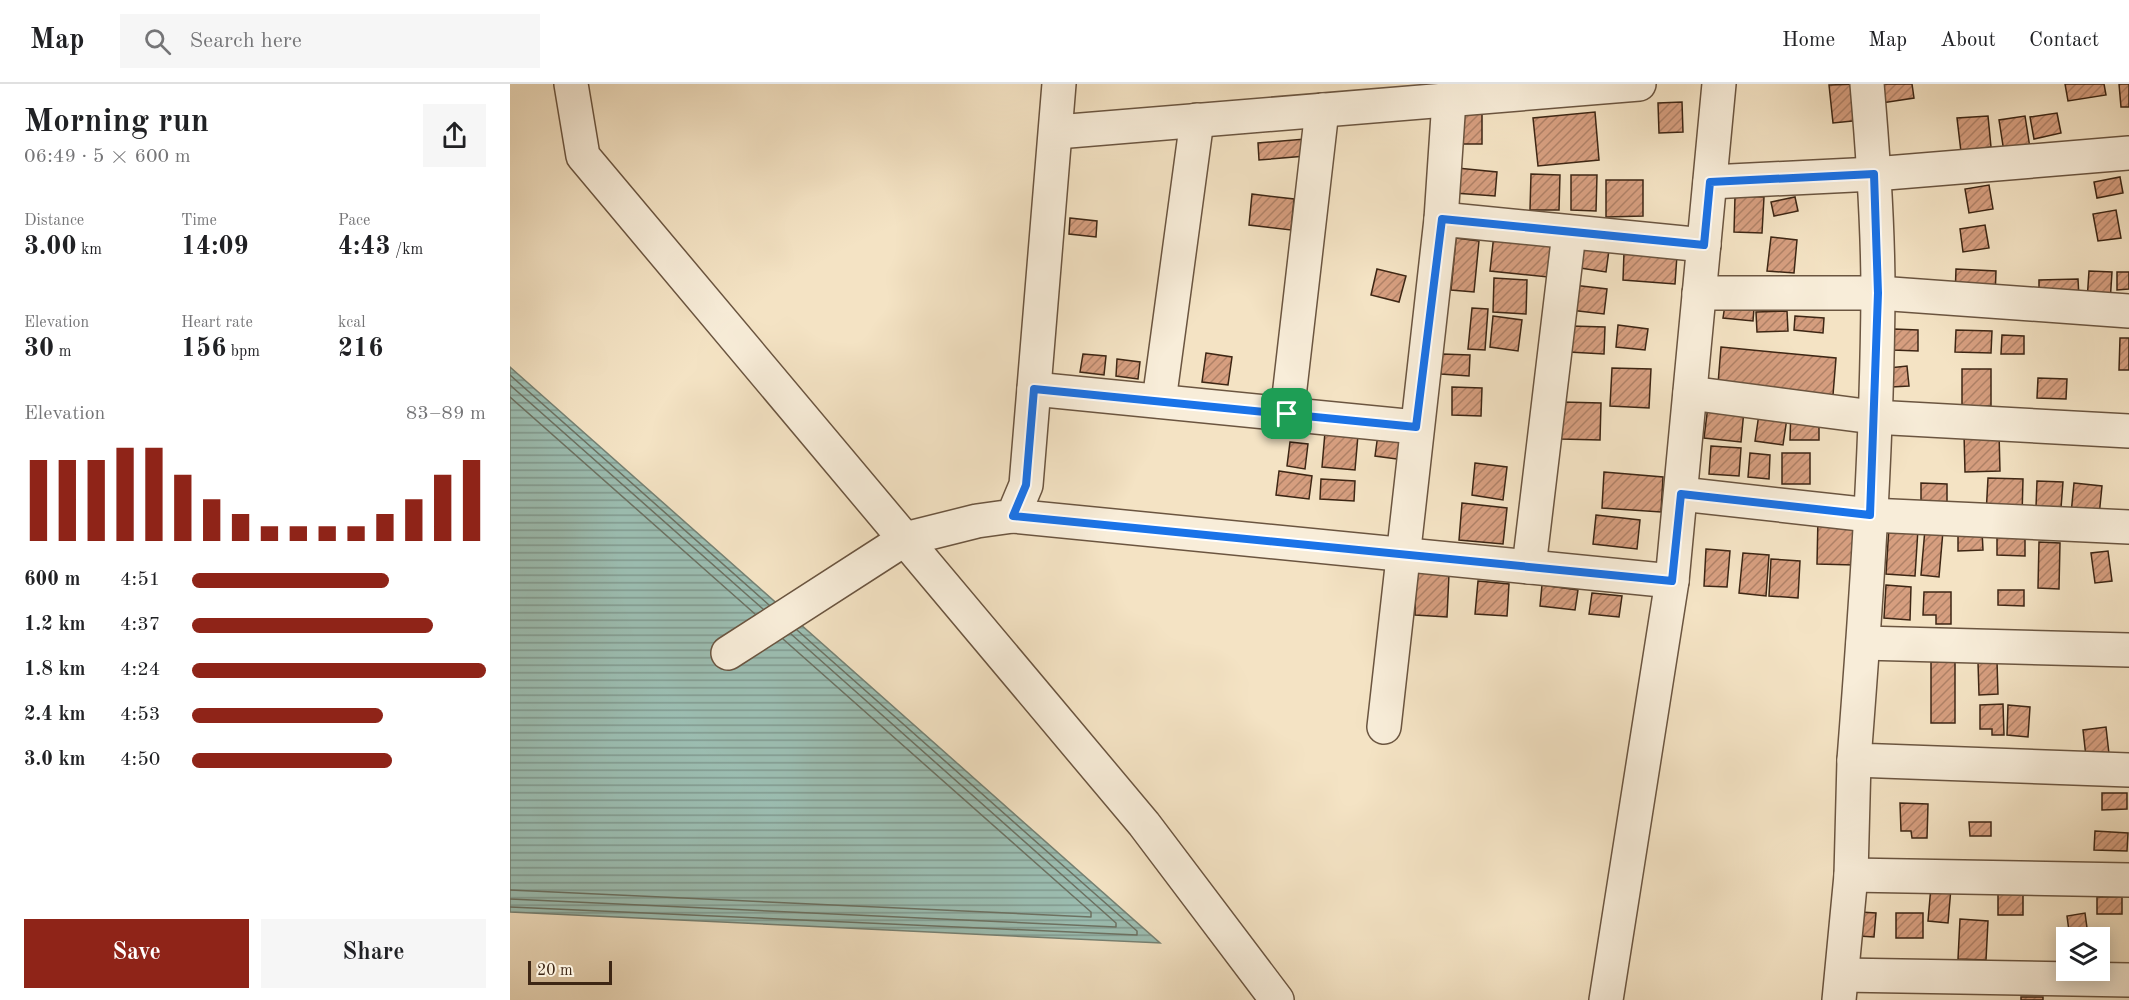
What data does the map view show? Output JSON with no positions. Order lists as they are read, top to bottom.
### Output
{
  "scale_bar": "20 m",
  "page": {
    "header": "Map",
    "search": "Search here",
    "nav": [
      "Home",
      "Map",
      "About",
      "Contact"
    ],
    "heading": ["Morning run", "06:49 · 5 × 600 m"],
    "stats": [
      ["Distance", "3.00 km"],
      ["Time", "14:09"],
      ["Pace", "4:43 /km"],
      ["Elevation", "30 m"],
      ["Heart rate", "156 bpm"],
      ["kcal", "216"]
    ],
    "chart": ["Elevation", "83–89 m"],
    "list": [
      {
        "name": "600 m",
        "note": "4:51"
      },
      {
        "name": "1.2 km",
        "note": "4:37"
      },
      {
        "name": "1.8 km",
        "note": "4:24"
      },
      {
        "name": "2.4 km",
        "note": "4:53"
      },
      {
        "name": "3.0 km",
        "note": "4:50"
      }
    ],
    "buttons": ["Save", "Share"],
    "scale": "20 m"
  }
}
